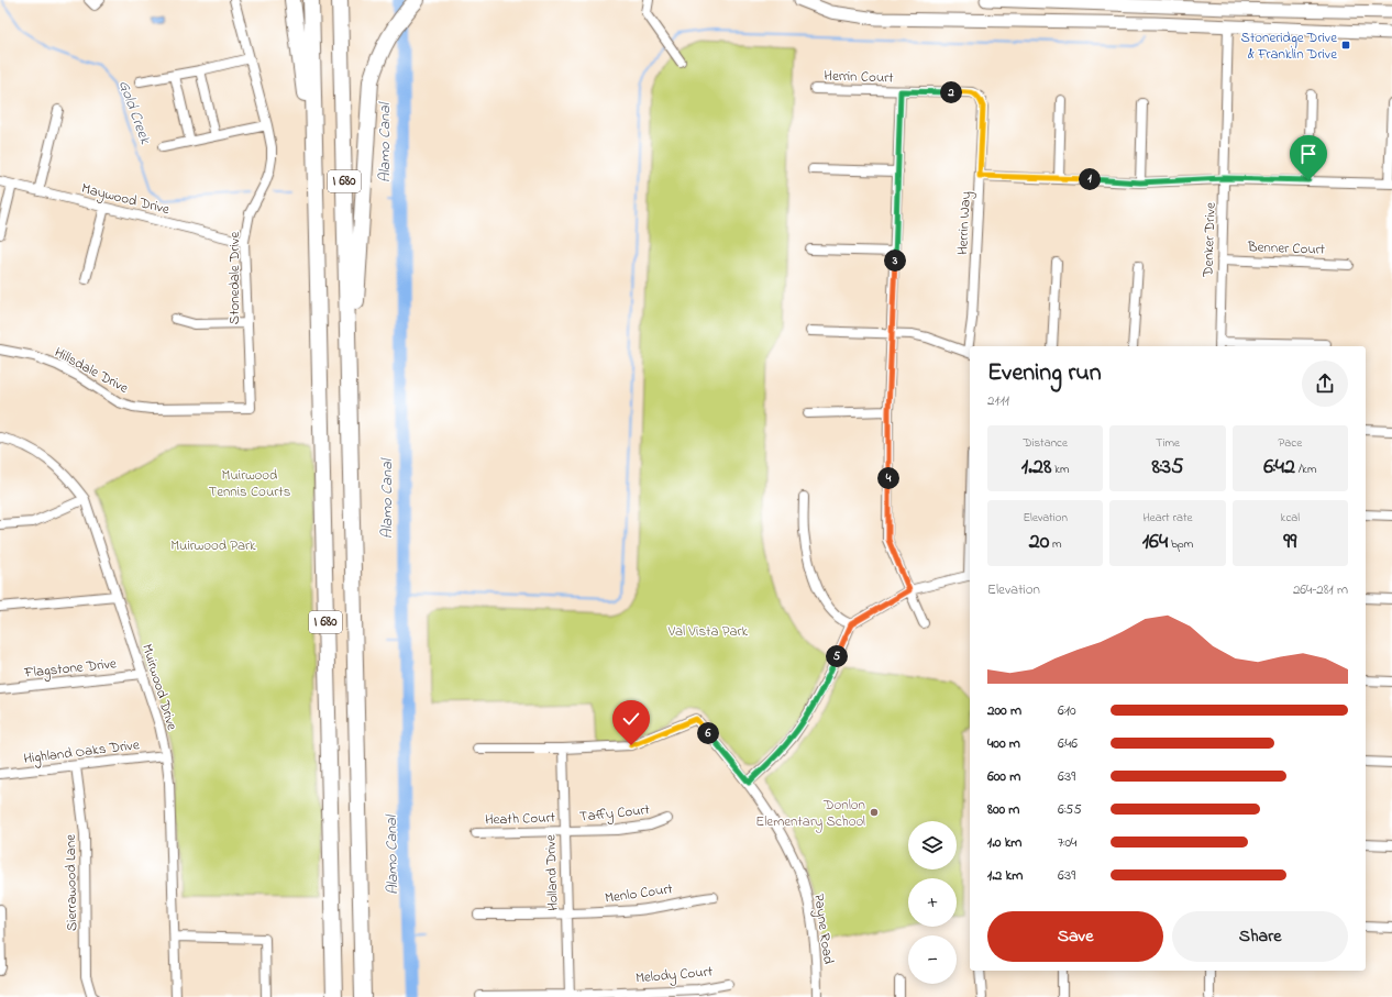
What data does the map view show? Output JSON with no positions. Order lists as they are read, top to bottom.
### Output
{
  "streets": {
    "highway": ["I 680"],
    "street": [
      "Herrin Court",
      "Maywood Drive",
      "Herrin Way",
      "Denker Drive",
      "Benner Court",
      "Stonedale Drive",
      "Hillsdale Drive",
      "Flagstone Drive",
      "Muirwood Drive",
      "Highland Oaks Drive",
      "Taffy Court",
      "Heath Court",
      "Holland Drive",
      "Sierrawood Lane",
      "Menlo Court",
      "Payne Road",
      "Melody Court"
    ]
  },
  "crossings": [
    ["Herrin Court", "Herrin Way"],
    ["Maywood Drive", "Stonedale Drive"],
    ["Denker Drive", "Benner Court"],
    ["Stonedale Drive", "Hillsdale Drive"],
    ["Flagstone Drive", "Muirwood Drive"],
    ["Muirwood Drive", "Highland Oaks Drive"],
    ["Highland Oaks Drive", "Sierrawood Lane"],
    ["Taffy Court", "Heath Court"],
    ["Taffy Court", "Holland Drive"],
    ["Heath Court", "Holland Drive"],
    ["Holland Drive", "Menlo Court"],
    ["Holland Drive", "Payne Road"],
    ["Holland Drive", "Melody Court"]
  ],
  "water": ["Gold Creek", "Alamo Canal"],
  "parks": ["Muirwood Tennis Courts", "Muirwood Park", "Val Vista Park"],
  "places": {
    "transit": ["Stoneridge Drive & Franklin Drive"],
    "other": ["Donlon Elementary School"]
  },
  "page": {
    "pins": [
      "2",
      "1",
      "3",
      "4",
      "5",
      "6"
    ],
    "heading": ["Evening run", "21:11"],
    "stats": [
      ["Distance", "1.28 km"],
      ["Time", "8:35"],
      ["Pace", "6:42 /km"],
      ["Elevation", "20 m"],
      ["Heart rate", "164 bpm"],
      ["kcal", "99"]
    ],
    "chart": ["Elevation", "264–281 m"],
    "list": [
      {
        "name": "200 m",
        "note": "6:10"
      },
      {
        "name": "400 m",
        "note": "6:46"
      },
      {
        "name": "600 m",
        "note": "6:39"
      },
      {
        "name": "800 m",
        "note": "6:55"
      },
      {
        "name": "1.0 km",
        "note": "7:04"
      },
      {
        "name": "1.2 km",
        "note": "6:39"
      }
    ],
    "map_buttons": ["+", "−"],
    "buttons": ["Save", "Share"]
  }
}
